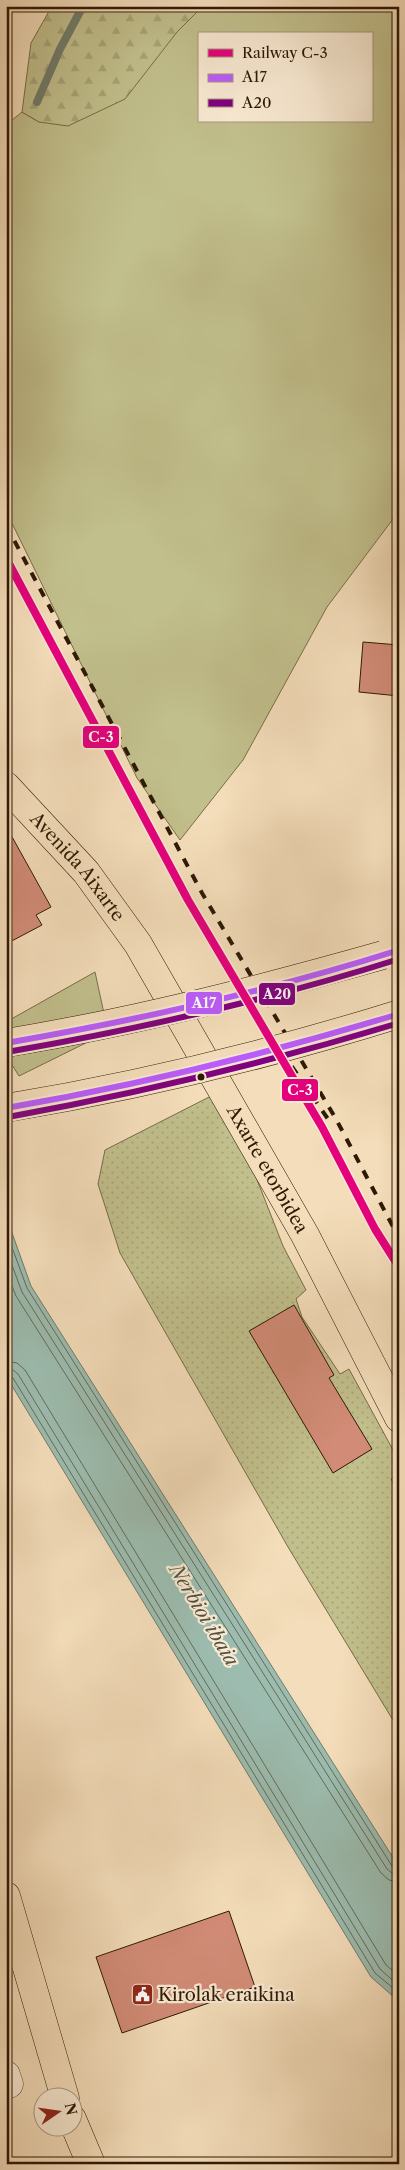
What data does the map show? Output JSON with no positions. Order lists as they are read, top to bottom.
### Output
{
  "streets": {
    "main road": ["Avenida Aixarte", "Axarte etorbidea"]
  },
  "crossings": [
    ["Avenida Aixarte", "Axarte etorbidea"]
  ],
  "water": ["Nerbioi ibaia"],
  "places": {
    "public building": ["Kirolak eraikina"]
  },
  "lines": ["rail line C-3", "transit line A17", "transit line A20"],
  "legend": ["Railway C-3", "A17", "A20"],
  "north": "right"
}
